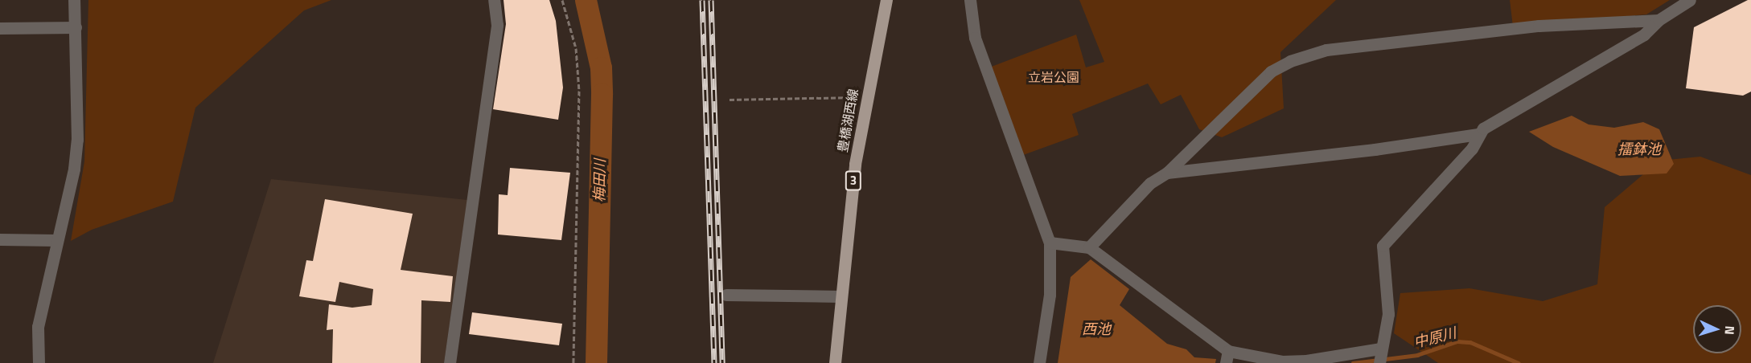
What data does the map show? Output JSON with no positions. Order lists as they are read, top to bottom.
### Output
{
  "streets": {
    "main road": ["豊橋湖西線", "3"]
  },
  "water": [
    "擂鉢池",
    "梅田川",
    "西池",
    "中原川"
  ],
  "parks": ["立岩公園"],
  "north": "right"
}
